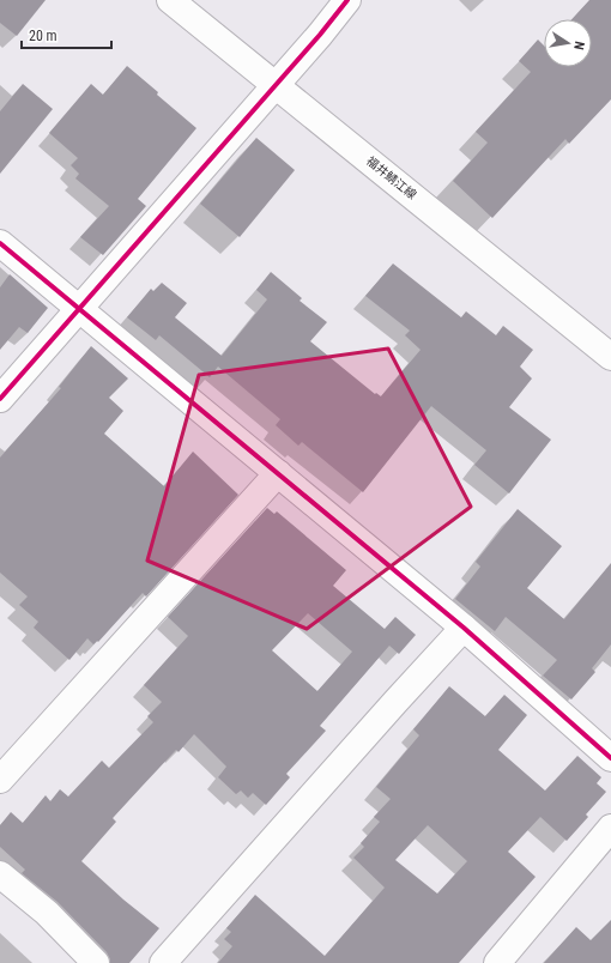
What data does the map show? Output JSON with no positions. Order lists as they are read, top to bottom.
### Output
{
  "streets": {
    "street": ["福井鯖江線"]
  },
  "scale_bar": "20 m",
  "north": "right"
}
